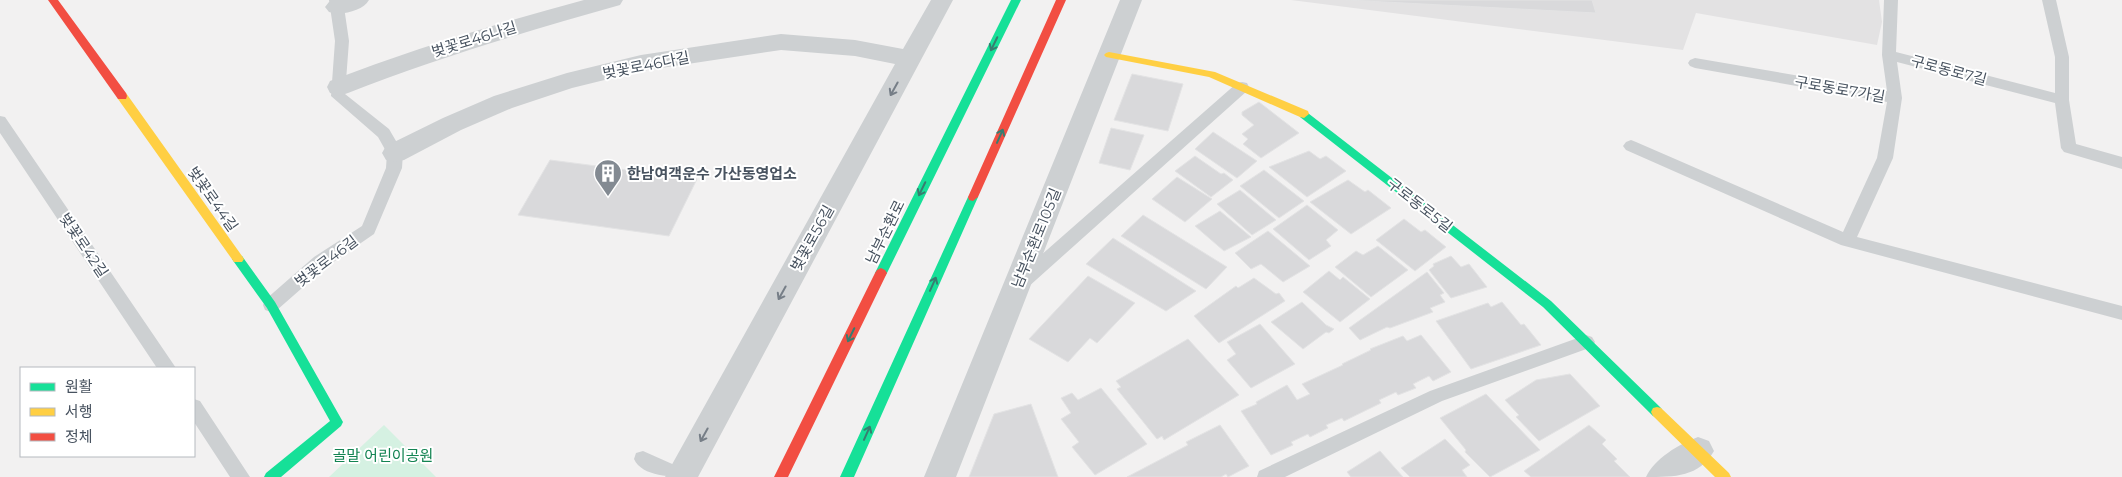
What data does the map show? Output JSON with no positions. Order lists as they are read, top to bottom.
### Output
{
  "streets": {
    "street": [
      "벚꽃로46나길",
      "벚꽃로46다길",
      "벚꽃로44길",
      "구로동로5길",
      "남부순환로",
      "벚꽃로56길",
      "남부순환로105길"
    ],
    "lane": [
      "구로동로7길",
      "구로동로7가길",
      "벚꽃로42길",
      "벚꽃로46길"
    ]
  },
  "crossings": [
    ["벚꽃로46다길", "벚꽃로56길"],
    ["벚꽃로46다길", "벚꽃로46길"],
    ["벚꽃로44길", "벚꽃로46길"],
    ["구로동로5길", "남부순환로105길"]
  ],
  "parks": ["골말 어린이공원"],
  "places": {
    "building": ["한남여객운수 가산동영업소"]
  },
  "legend": ["원활", "서행", "정체"]
}
